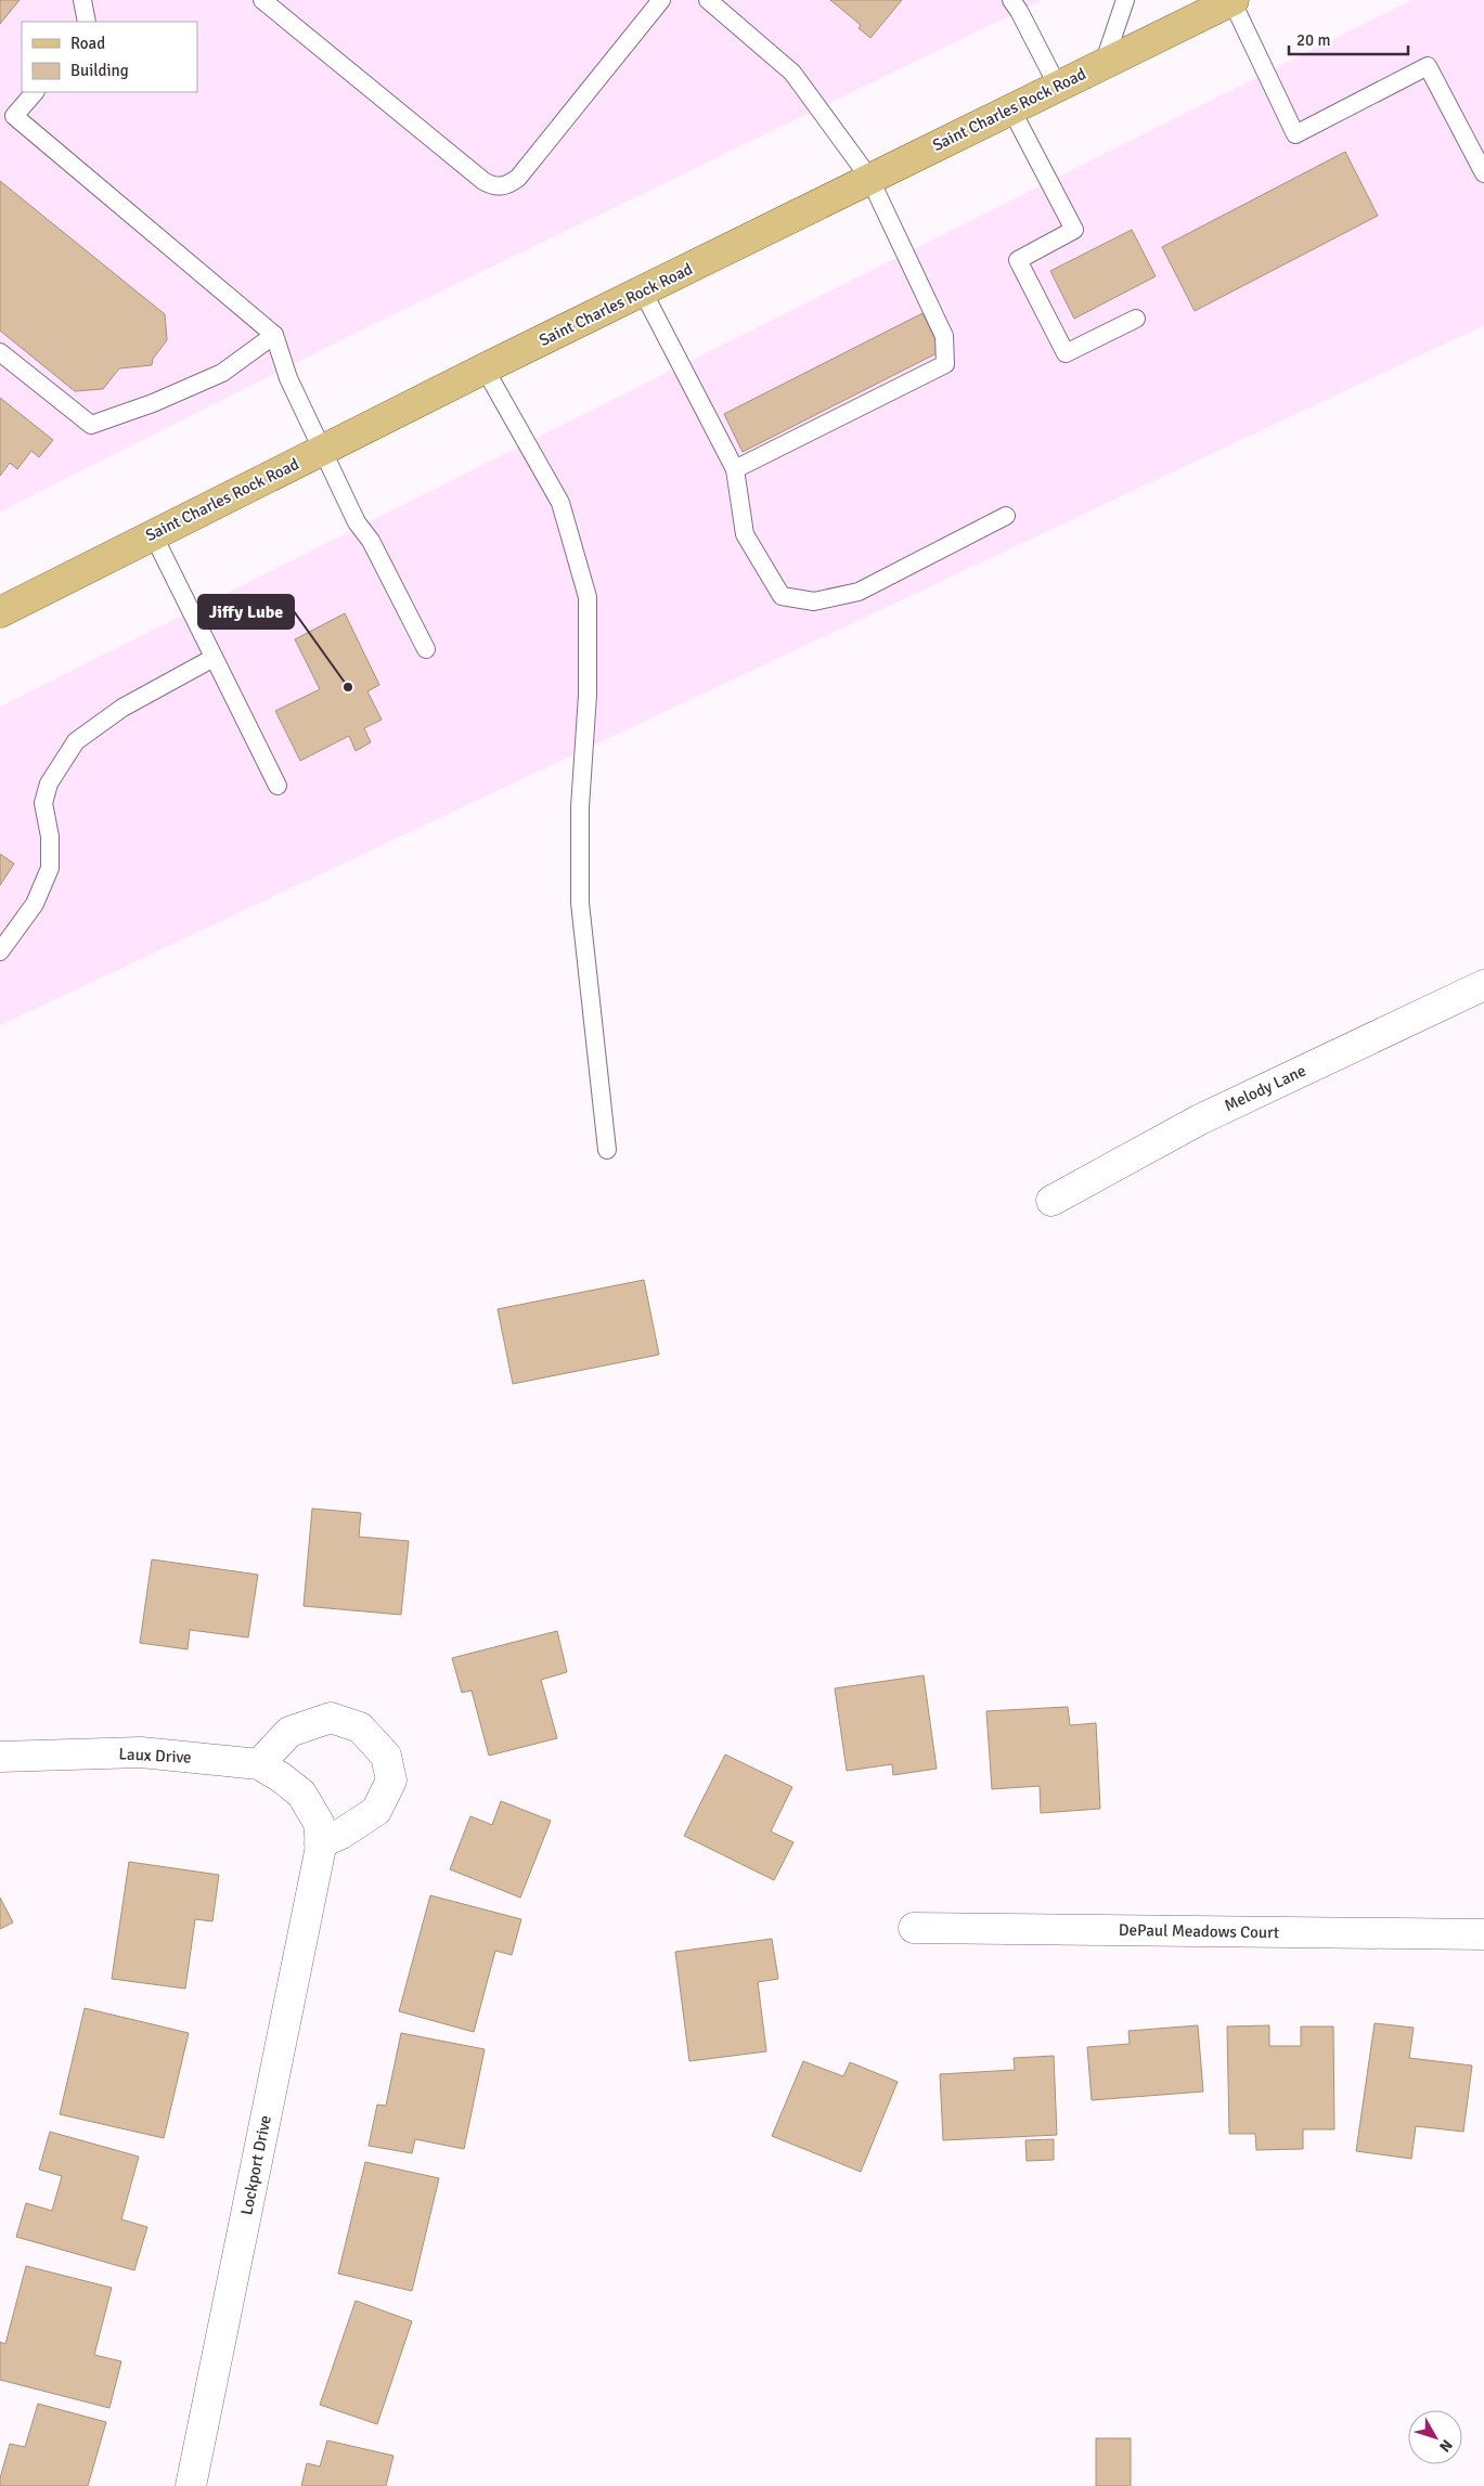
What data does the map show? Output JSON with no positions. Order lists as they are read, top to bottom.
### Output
{
  "streets": {
    "main road": ["Saint Charles Rock Road"],
    "street": [
      "Melody Lane",
      "Laux Drive",
      "DePaul Meadows Court",
      "Lockport Drive"
    ]
  },
  "crossings": [
    ["Laux Drive", "Lockport Drive"]
  ],
  "places": ["Jiffy Lube"],
  "legend": ["Road", "Building"],
  "scale_bar": "20 m",
  "north": "bottom right"
}
